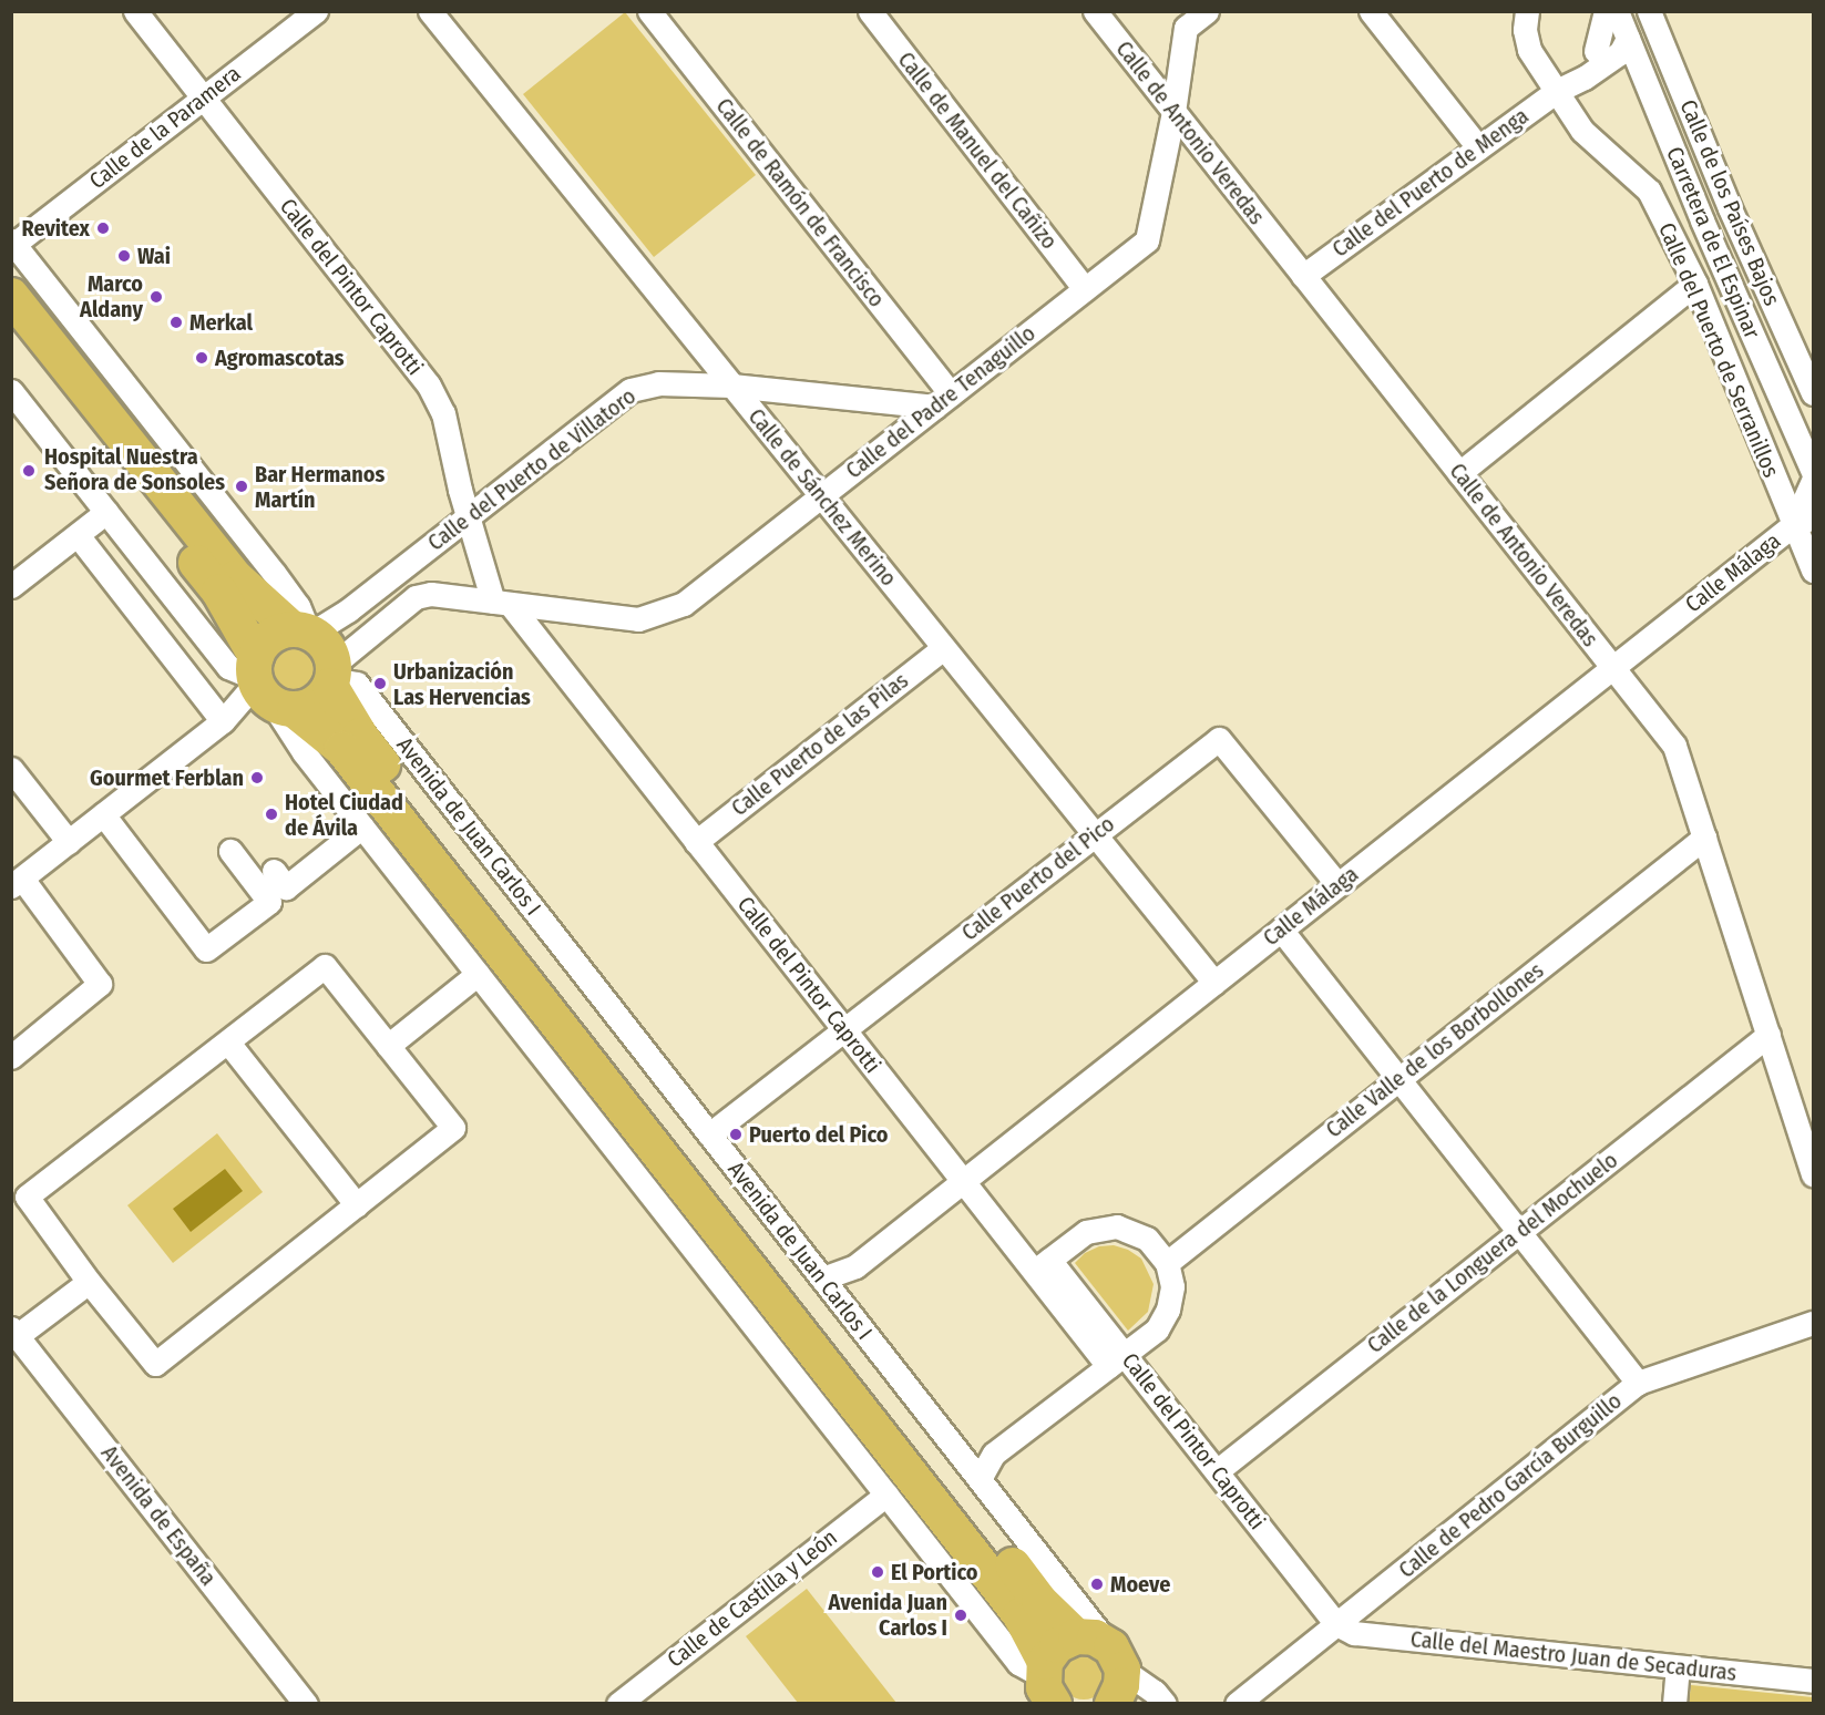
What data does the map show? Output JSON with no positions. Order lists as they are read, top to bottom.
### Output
{
  "streets": {
    "highway": ["Avenida de Juan Carlos I"],
    "street": [
      "Calle de la Paramera",
      "Calle de Antonio Veredas",
      "Calle de Manuel del Cañizo",
      "Calle del Puerto de Menga",
      "Calle de Ramón de Francisco",
      "Calle de los Países Bajos",
      "Carretera de El Espinar",
      "Calle del Pintor Caprotti",
      "Calle del Puerto de Serranillos",
      "Calle del Padre Tenaguillo",
      "Calle del Puerto de Villatoro",
      "Calle de Sánchez Merino",
      "Calle Málaga",
      "Calle Puerto de las Pilas",
      "Calle Puerto del Pico",
      "Calle Valle de los Borbollones",
      "Calle de la Longuera del Mochuelo",
      "Calle de Pedro García Burguillo",
      "Avenida de España",
      "Calle de Castilla y León",
      "Calle del Maestro Juan de Secaduras"
    ]
  },
  "crossings": [
    ["Calle de la Paramera", "Calle del Pintor Caprotti"],
    ["Calle de Antonio Veredas", "Calle del Puerto de Menga"],
    ["Calle de Antonio Veredas", "Calle del Padre Tenaguillo"],
    ["Calle de Antonio Veredas", "Calle Málaga"],
    ["Calle de Antonio Veredas", "Calle Valle de los Borbollones"],
    ["Calle de Antonio Veredas", "Calle de la Longuera del Mochuelo"],
    ["Calle de Manuel del Cañizo", "Calle del Padre Tenaguillo"],
    ["Calle del Puerto de Menga", "Carretera de El Espinar"],
    ["Calle del Puerto de Menga", "Calle del Puerto de Serranillos"],
    ["Calle de Ramón de Francisco", "Calle del Padre Tenaguillo"],
    ["Calle de Ramón de Francisco", "Calle del Puerto de Villatoro"],
    ["Calle del Pintor Caprotti", "Calle del Padre Tenaguillo"],
    ["Calle del Pintor Caprotti", "Calle del Puerto de Villatoro"],
    ["Calle del Pintor Caprotti", "Calle Málaga"],
    ["Calle del Pintor Caprotti", "Calle Puerto de las Pilas"],
    ["Calle del Pintor Caprotti", "Calle Puerto del Pico"],
    ["Calle del Pintor Caprotti", "Calle Valle de los Borbollones"],
    ["Calle del Pintor Caprotti", "Calle de la Longuera del Mochuelo"],
    ["Calle del Pintor Caprotti", "Calle de Pedro García Burguillo"],
    ["Calle del Pintor Caprotti", "Calle del Maestro Juan de Secaduras"],
    ["Calle del Puerto de Serranillos", "Calle Málaga"],
    ["Calle del Padre Tenaguillo", "Calle del Puerto de Villatoro"],
    ["Calle del Padre Tenaguillo", "Calle de Sánchez Merino"],
    ["Calle del Padre Tenaguillo", "Avenida de Juan Carlos I"],
    ["Calle del Puerto de Villatoro", "Calle de Sánchez Merino"],
    ["Calle del Puerto de Villatoro", "Avenida de Juan Carlos I"],
    ["Calle de Sánchez Merino", "Calle Málaga"],
    ["Calle de Sánchez Merino", "Calle Puerto de las Pilas"],
    ["Calle de Sánchez Merino", "Calle Puerto del Pico"],
    ["Calle Málaga", "Avenida de Juan Carlos I"],
    ["Calle Málaga", "Calle Puerto del Pico"],
    ["Avenida de Juan Carlos I", "Calle Puerto del Pico"],
    ["Calle de Pedro García Burguillo", "Calle del Maestro Juan de Secaduras"]
  ],
  "places": [
    "Revitex",
    "Wai",
    "Marco Aldany",
    "Merkal",
    "Agromascotas",
    "Hospital Nuestra Señora de Sonsoles",
    "Bar Hermanos Martín",
    "Urbanización Las Hervencias",
    "Gourmet Ferblan",
    "Hotel Ciudad de Ávila",
    "Puerto del Pico",
    "El Portico",
    "Moeve",
    "Avenida Juan Carlos I"
  ]
}
